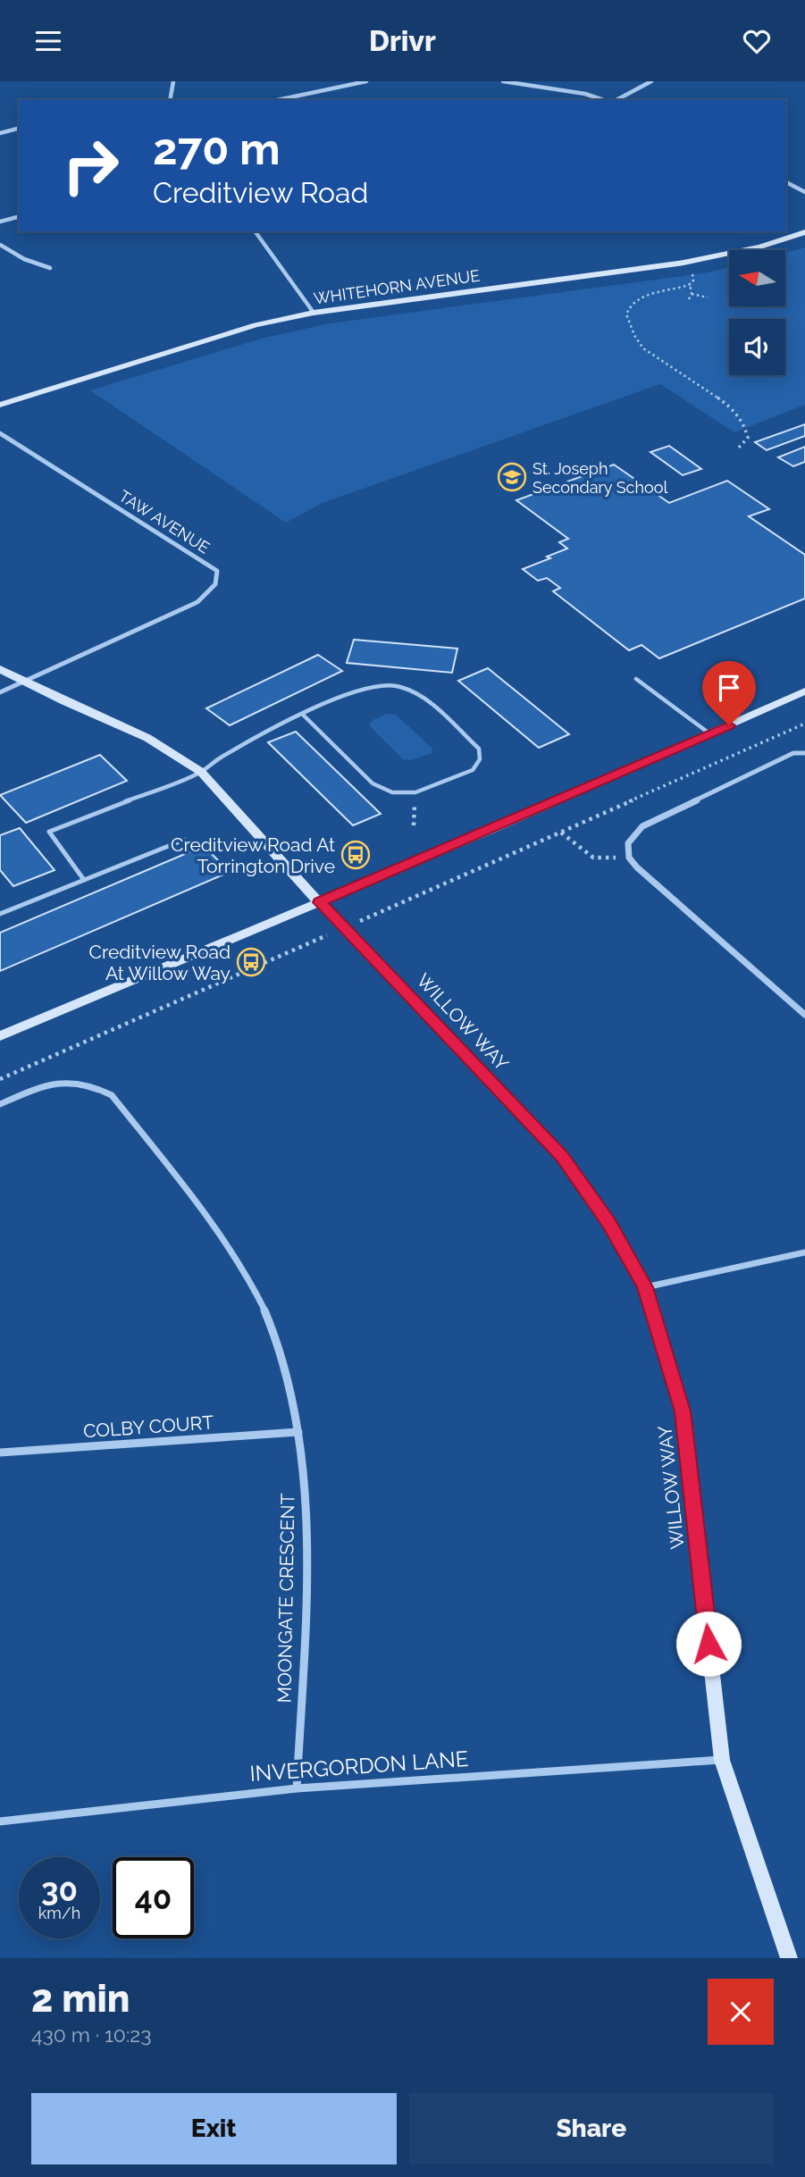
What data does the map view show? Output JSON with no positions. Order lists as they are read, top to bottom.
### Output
{
  "streets": {
    "street": [
      "WHITEHORN AVENUE",
      "TAW AVENUE",
      "WILLOW WAY",
      "COLBY COURT",
      "MOONGATE CRESCENT",
      "INVERGORDON LANE"
    ]
  },
  "crossings": [
    ["TAW AVENUE", "WILLOW WAY"],
    ["WILLOW WAY", "INVERGORDON LANE"],
    ["COLBY COURT", "MOONGATE CRESCENT"],
    ["MOONGATE CRESCENT", "INVERGORDON LANE"]
  ],
  "places": {
    "school or university": ["St. Joseph Secondary School"],
    "bus stop": ["Creditview Road At Torrington Drive", "Creditview Road At Willow Way"]
  },
  "north": "left",
  "page": {
    "header": "Drivr",
    "turn": ["270 m", "Creditview Road"],
    "speed": "30 km/h",
    "limit": "40",
    "heading": ["2 min", "430 m · 10:23"],
    "buttons": ["Exit", "Share"]
  }
}
